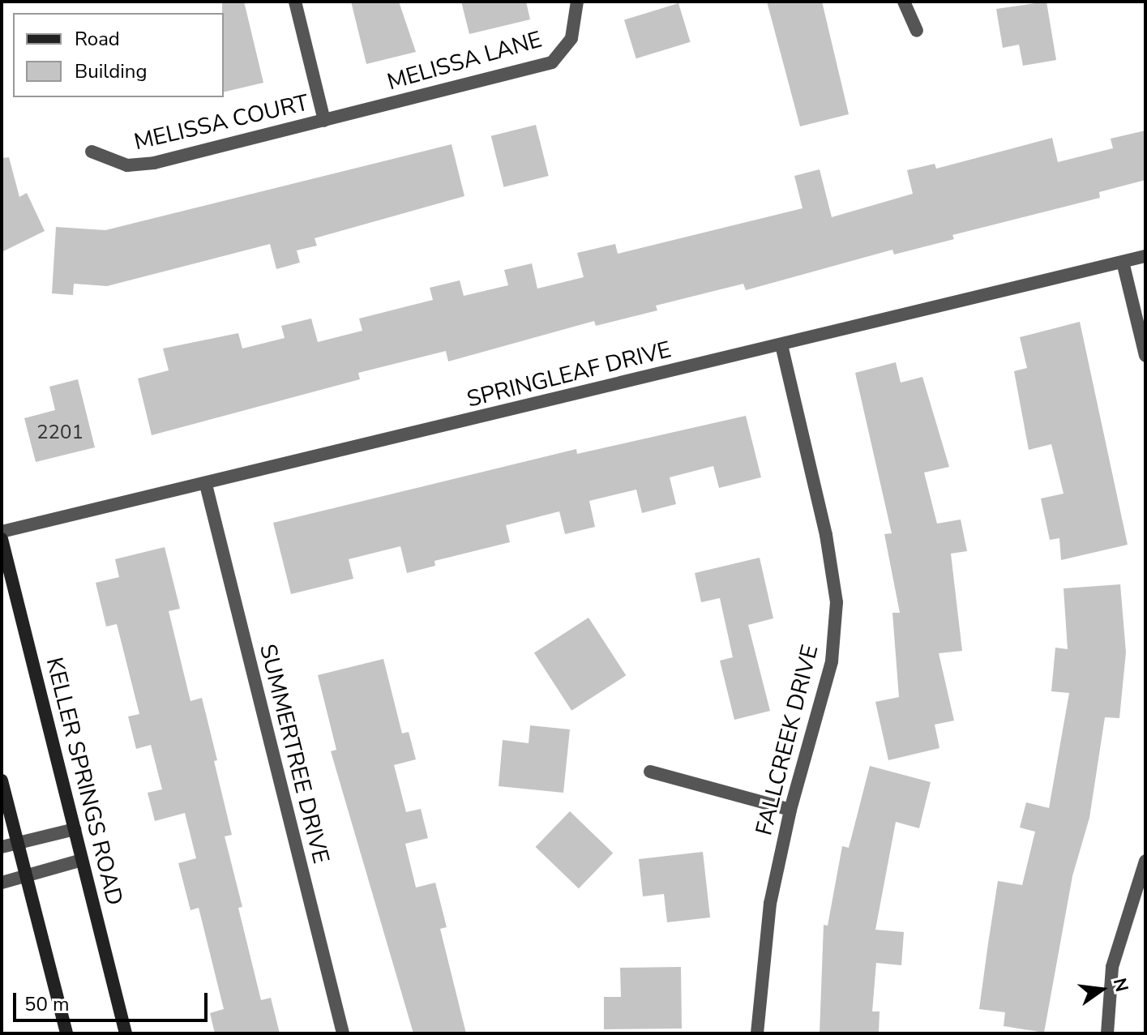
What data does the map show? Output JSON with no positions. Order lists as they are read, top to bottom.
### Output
{
  "streets": {
    "main road": ["KELLER SPRINGS ROAD"],
    "street": [
      "MELISSA LANE",
      "MELISSA COURT",
      "SPRINGLEAF DRIVE",
      "FALLCREEK DRIVE",
      "SUMMERTREE DRIVE"
    ]
  },
  "crossings": [
    ["MELISSA LANE", "MELISSA COURT"],
    ["SPRINGLEAF DRIVE", "FALLCREEK DRIVE"],
    ["SPRINGLEAF DRIVE", "SUMMERTREE DRIVE"]
  ],
  "house_numbers": ["2201"],
  "legend": ["Road", "Building"],
  "scale_bar": "50 m",
  "north": "right"
}
